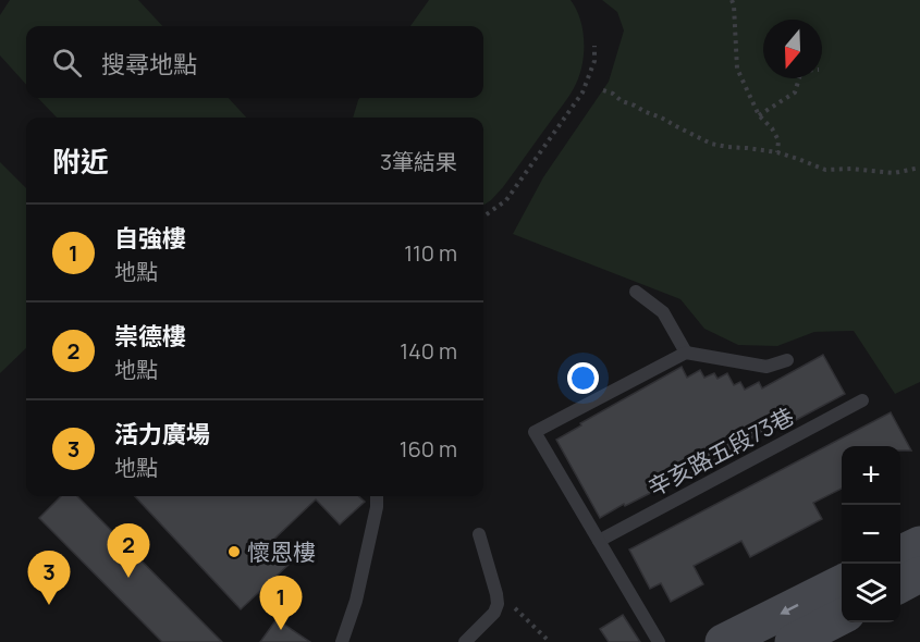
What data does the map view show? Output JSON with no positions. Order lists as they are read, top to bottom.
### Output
{
  "streets": {
    "lane": ["辛亥路五段73巷"]
  },
  "places": ["懷恩樓"],
  "north": "bottom",
  "page": {
    "search": "搜尋地點",
    "heading": ["附近", "3筆結果"],
    "list": [
      {
        "mark": "1",
        "name": "自強樓",
        "note": "地點",
        "value": "110 m"
      },
      {
        "mark": "2",
        "name": "崇德樓",
        "note": "地點",
        "value": "140 m"
      },
      {
        "mark": "3",
        "name": "活力廣場",
        "note": "地點",
        "value": "160 m"
      }
    ],
    "map_buttons": ["+", "−"],
    "pins": ["2", "3", "1"]
  }
}
